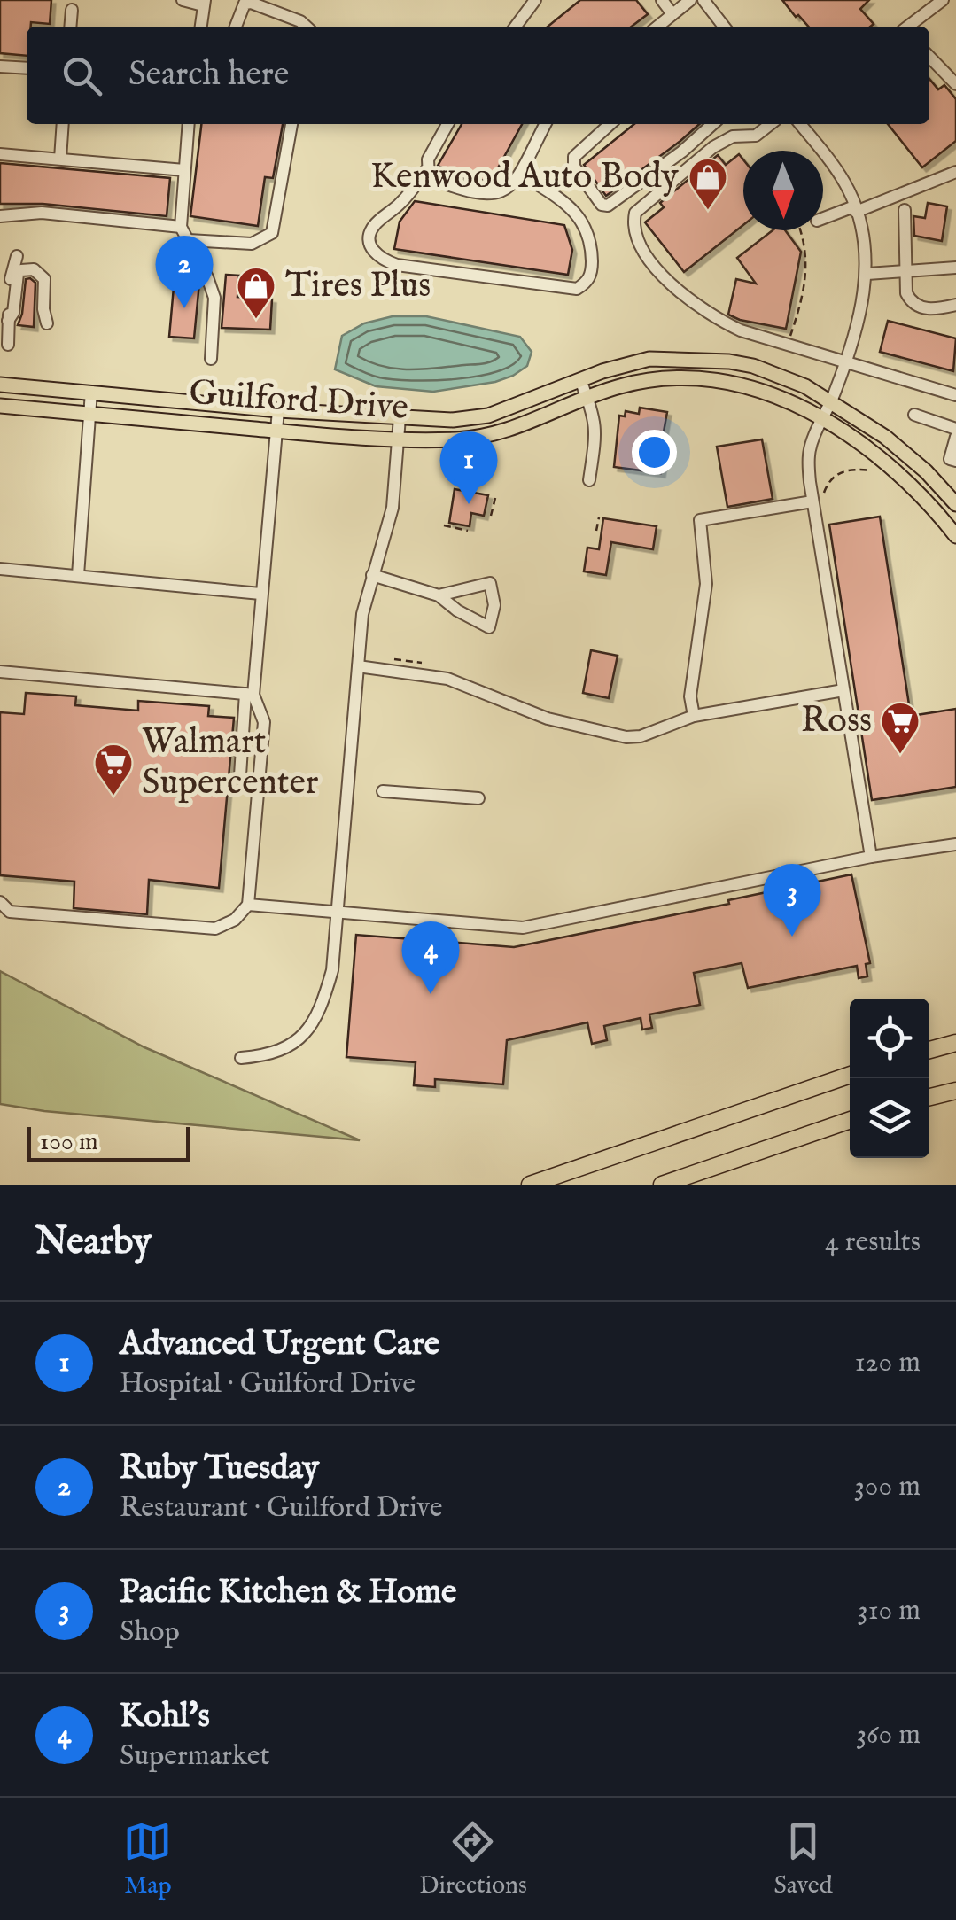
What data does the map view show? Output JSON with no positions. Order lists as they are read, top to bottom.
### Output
{
  "streets": {
    "main road": ["Guilford Drive"]
  },
  "places": {
    "shop": ["Kenwood Auto Body", "Tires Plus"],
    "supermarket": ["Ross", "Walmart Supercenter"]
  },
  "scale_bar": "100 m",
  "north": "bottom",
  "page": {
    "search": "Search here",
    "pins": [
      "2",
      "1",
      "3",
      "4"
    ],
    "scale": "100 m",
    "heading": ["Nearby", "4 results"],
    "list": [
      {
        "mark": "1",
        "name": "Advanced Urgent Care",
        "note": "Hospital · Guilford Drive",
        "value": "120 m"
      },
      {
        "mark": "2",
        "name": "Ruby Tuesday",
        "note": "Restaurant · Guilford Drive",
        "value": "300 m"
      },
      {
        "mark": "3",
        "name": "Pacific Kitchen & Home",
        "note": "Shop",
        "value": "310 m"
      },
      {
        "mark": "4",
        "name": "Kohl's",
        "note": "Supermarket",
        "value": "360 m"
      }
    ],
    "nav": ["Map", "Directions", "Saved"]
  }
}
